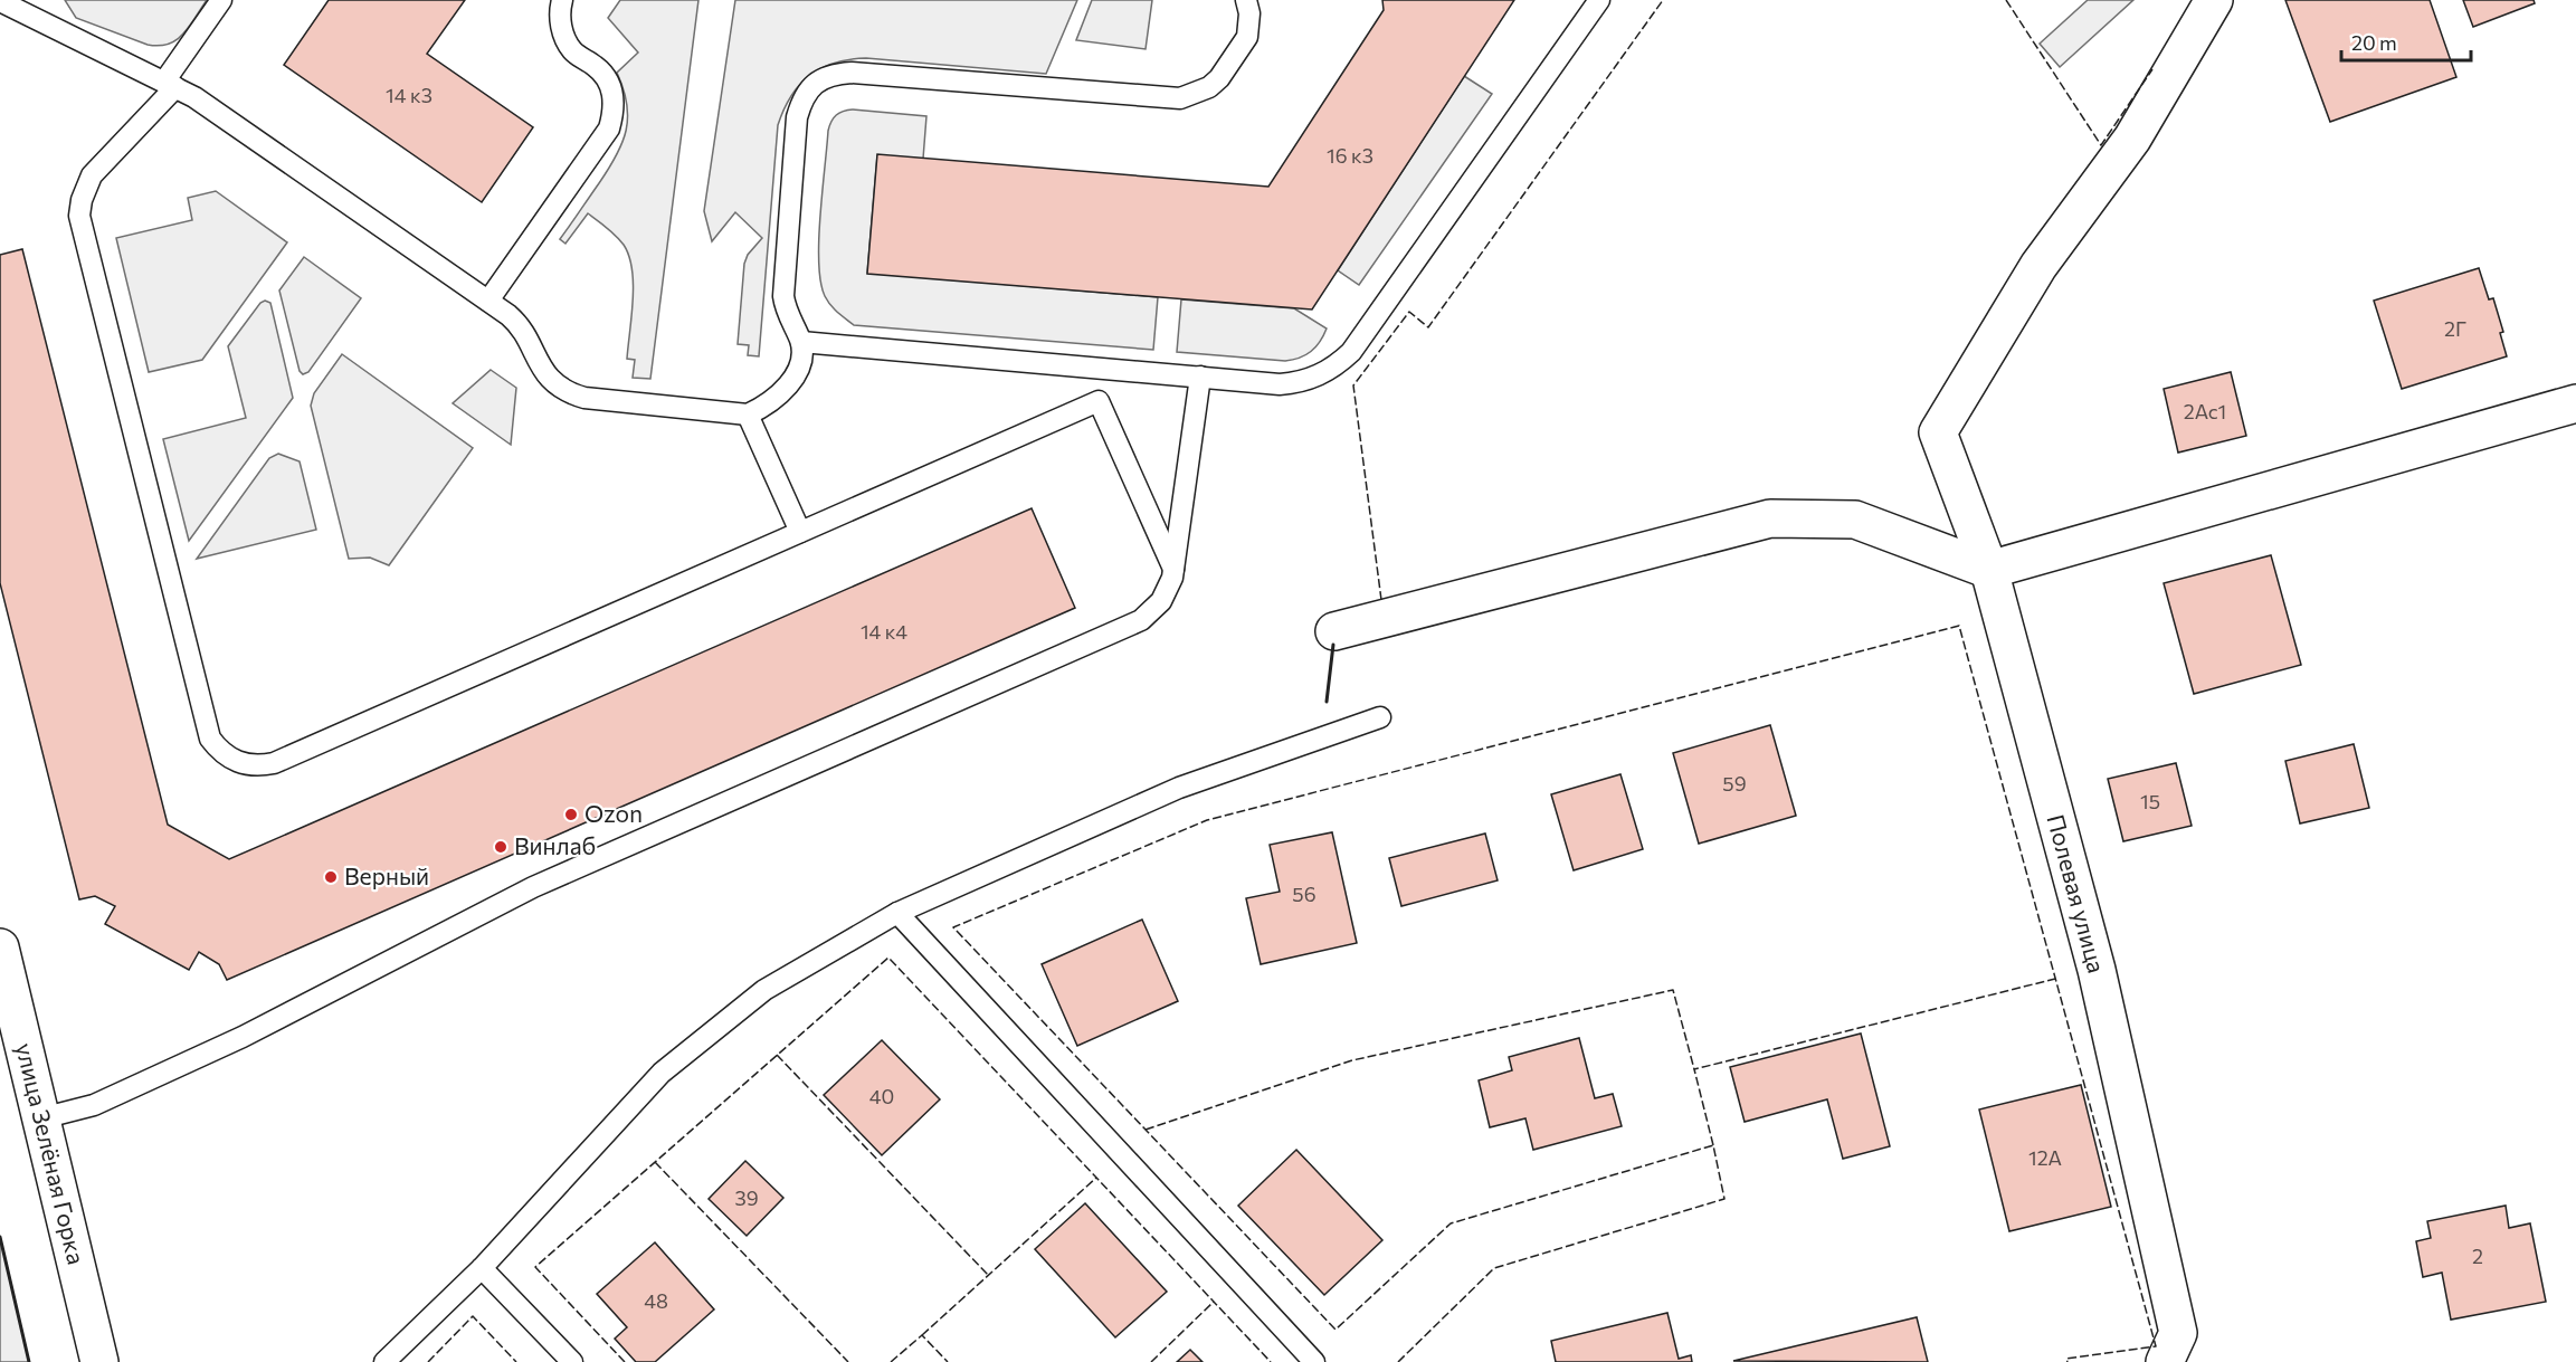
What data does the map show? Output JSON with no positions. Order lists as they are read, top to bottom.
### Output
{
  "streets": {
    "street": ["Полевая улица", "улица Зелёная Горка"]
  },
  "places": ["Ozon", "Винлаб", "Верный"],
  "house_numbers": [
    "14 к3",
    "16 к3",
    "2Г",
    "2Ас1",
    "14 к4",
    "59",
    "15",
    "56",
    "40",
    "12А",
    "39",
    "2",
    "48"
  ],
  "scale_bar": "20 m"
}
